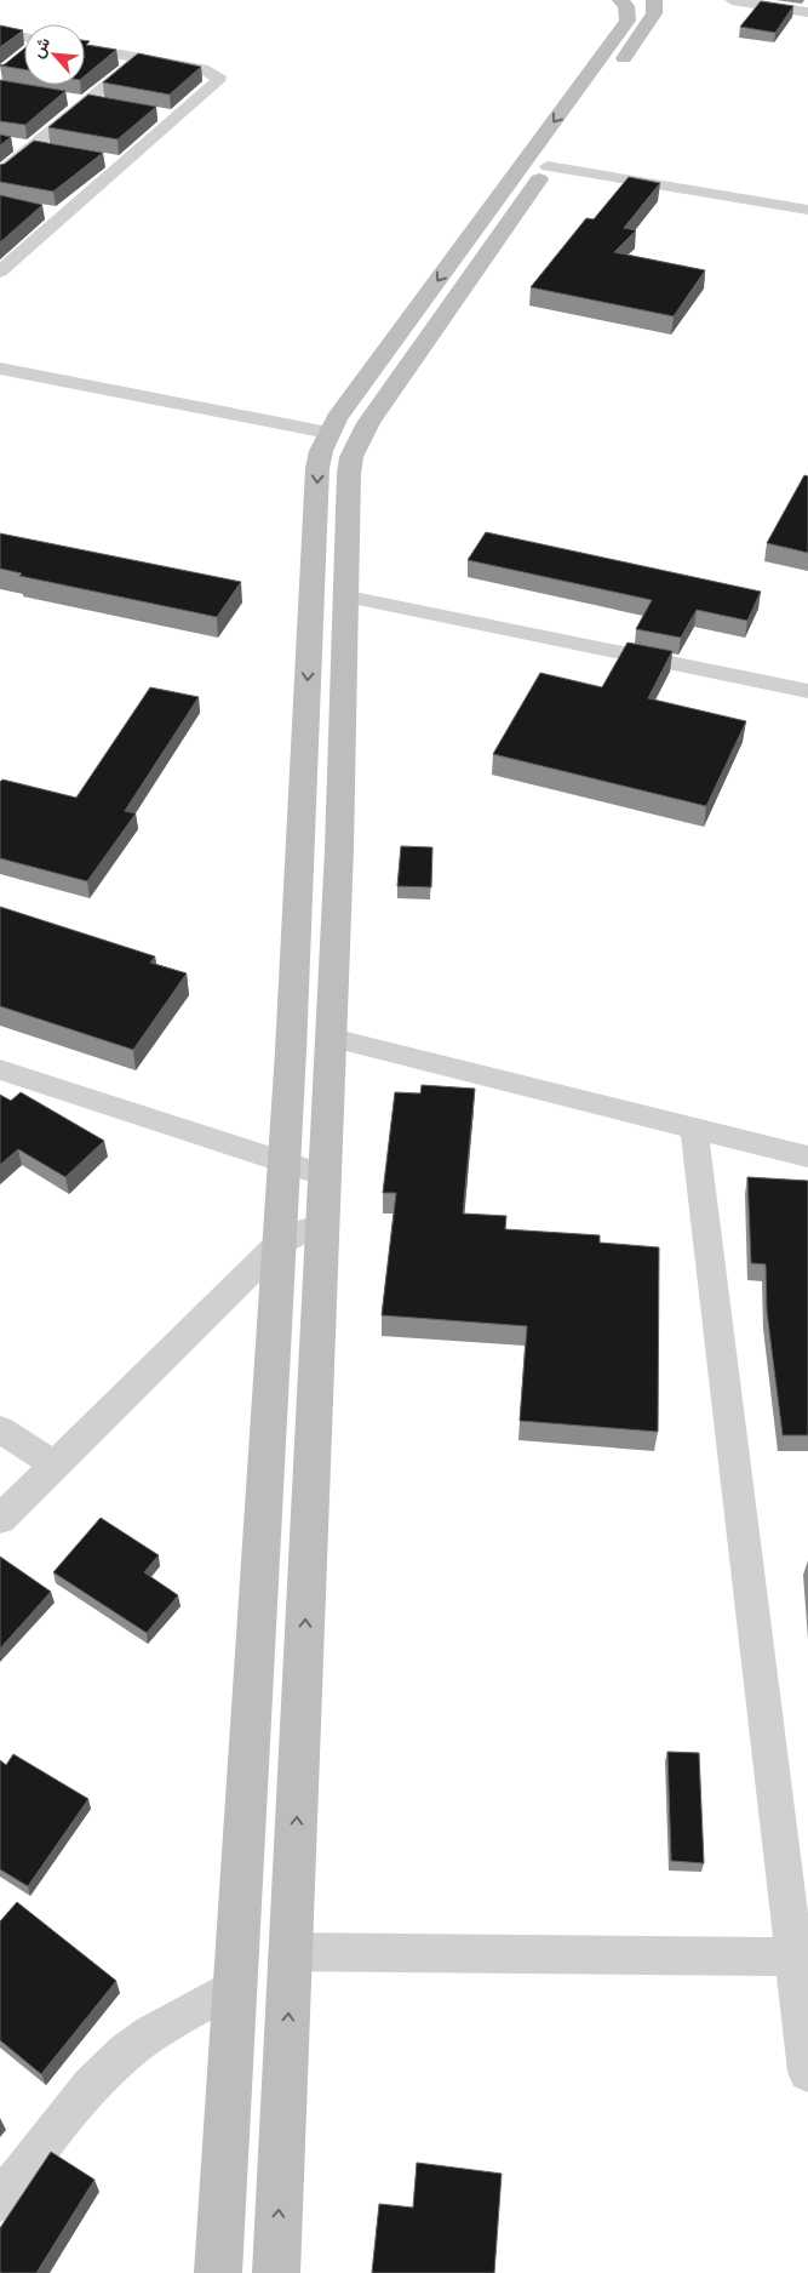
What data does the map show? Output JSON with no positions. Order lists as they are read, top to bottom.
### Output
{
  "north": "top left"
}
